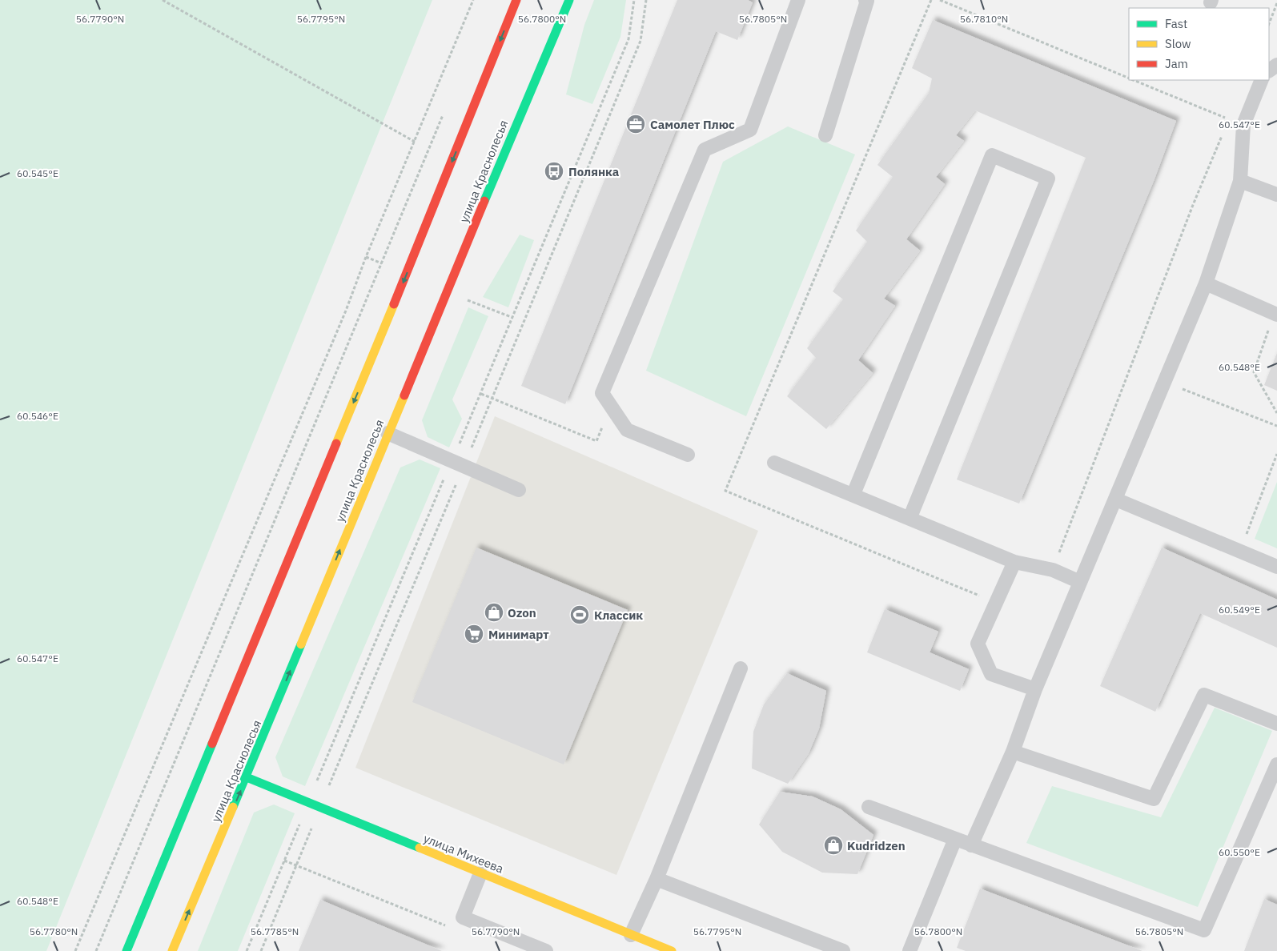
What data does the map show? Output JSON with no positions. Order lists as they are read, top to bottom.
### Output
{
  "streets": {
    "street": ["улица Краснолесья", "улица Михеева"]
  },
  "crossings": [
    ["улица Краснолесья", "улица Михеева"]
  ],
  "places": {
    "office": ["Самолет Плюс"],
    "bus stop": ["Полянка"],
    "shop": ["Ozon", "Kudridzen"],
    "sports": ["Классик"],
    "supermarket": ["Минимарт"]
  },
  "legend": ["Fast", "Slow", "Jam"],
  "coordinates": [
    "56.7790°N",
    "56.7795°N",
    "56.7800°N",
    "56.7805°N",
    "56.7810°N",
    "60.547°E",
    "60.545°E",
    "60.548°E",
    "60.546°E",
    "60.549°E",
    "60.550°E",
    "56.7780°N",
    "56.7785°N"
  ]
}
